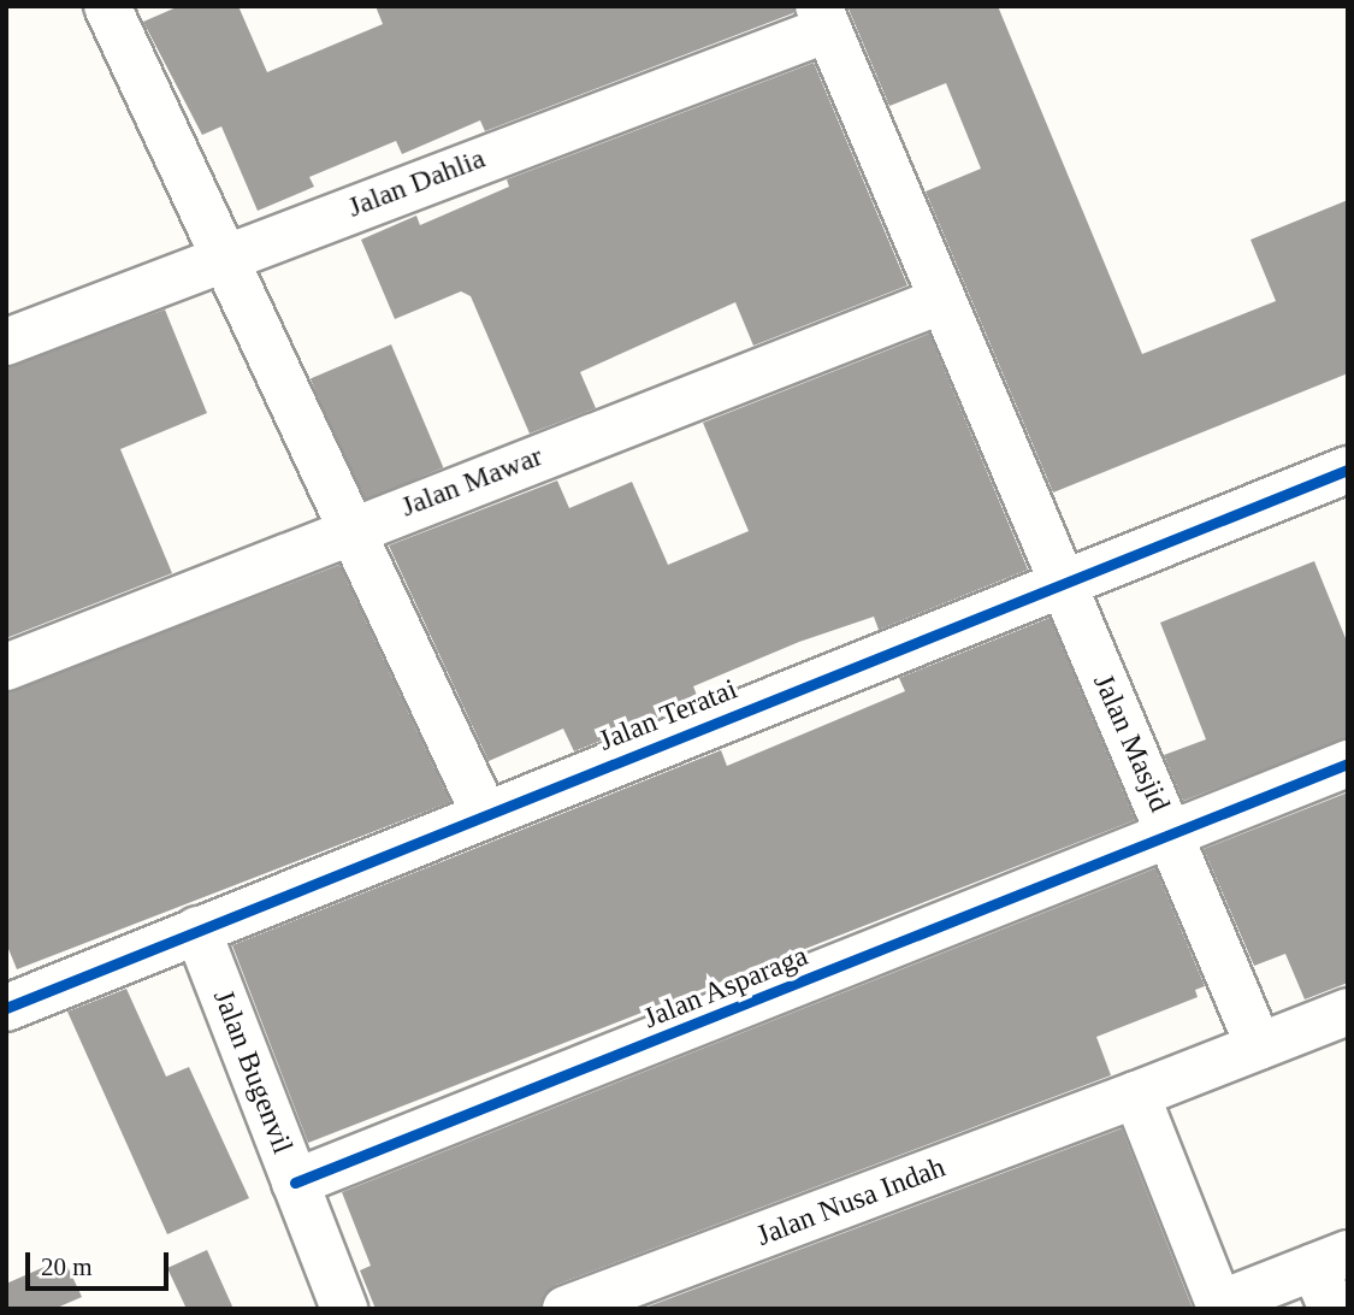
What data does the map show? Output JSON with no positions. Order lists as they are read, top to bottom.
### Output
{
  "streets": {
    "street": [
      "Jalan Dahlia",
      "Jalan Mawar",
      "Jalan Teratai",
      "Jalan Masjid",
      "Jalan Asparaga",
      "Jalan Bugenvil",
      "Jalan Nusa Indah"
    ]
  },
  "crossings": [
    ["Jalan Dahlia", "Jalan Masjid"],
    ["Jalan Mawar", "Jalan Masjid"],
    ["Jalan Teratai", "Jalan Masjid"],
    ["Jalan Teratai", "Jalan Bugenvil"],
    ["Jalan Masjid", "Jalan Asparaga"],
    ["Jalan Masjid", "Jalan Nusa Indah"],
    ["Jalan Asparaga", "Jalan Bugenvil"]
  ],
  "scale_bar": "20 m"
}
